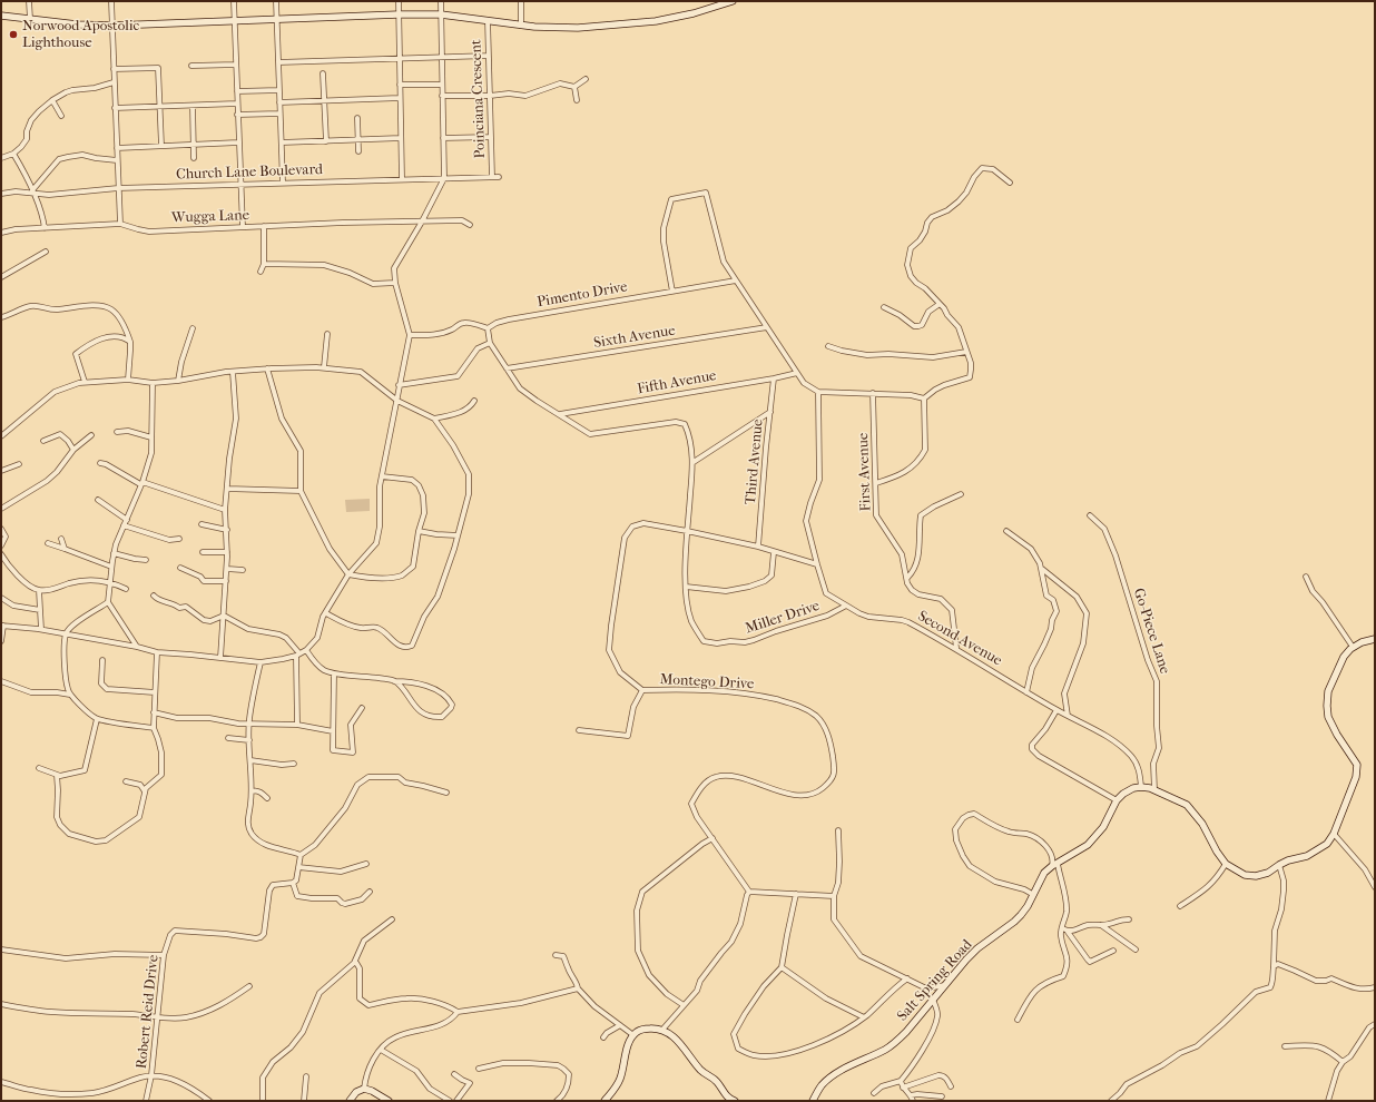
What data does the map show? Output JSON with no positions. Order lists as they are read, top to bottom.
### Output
{
  "streets": {
    "street": [
      "Poinciana Crescent",
      "Church Lane Boulevard",
      "Wugga Lane",
      "Pimento Drive",
      "Sixth Avenue",
      "Fifth Avenue",
      "Third Avenue",
      "First Avenue",
      "Miller Drive",
      "Go-Piece Lane",
      "Second Avenue",
      "Montego Drive",
      "Salt Spring Road",
      "Robert Reid Drive"
    ]
  },
  "crossings": [
    ["Poinciana Crescent", "Church Lane Boulevard"],
    ["Fifth Avenue", "Third Avenue"],
    ["Third Avenue", "Montego Drive"],
    ["First Avenue", "Second Avenue"],
    ["Miller Drive", "Second Avenue"],
    ["Second Avenue", "Montego Drive"]
  ],
  "places": ["Norwood Apostolic Lighthouse"]
}
